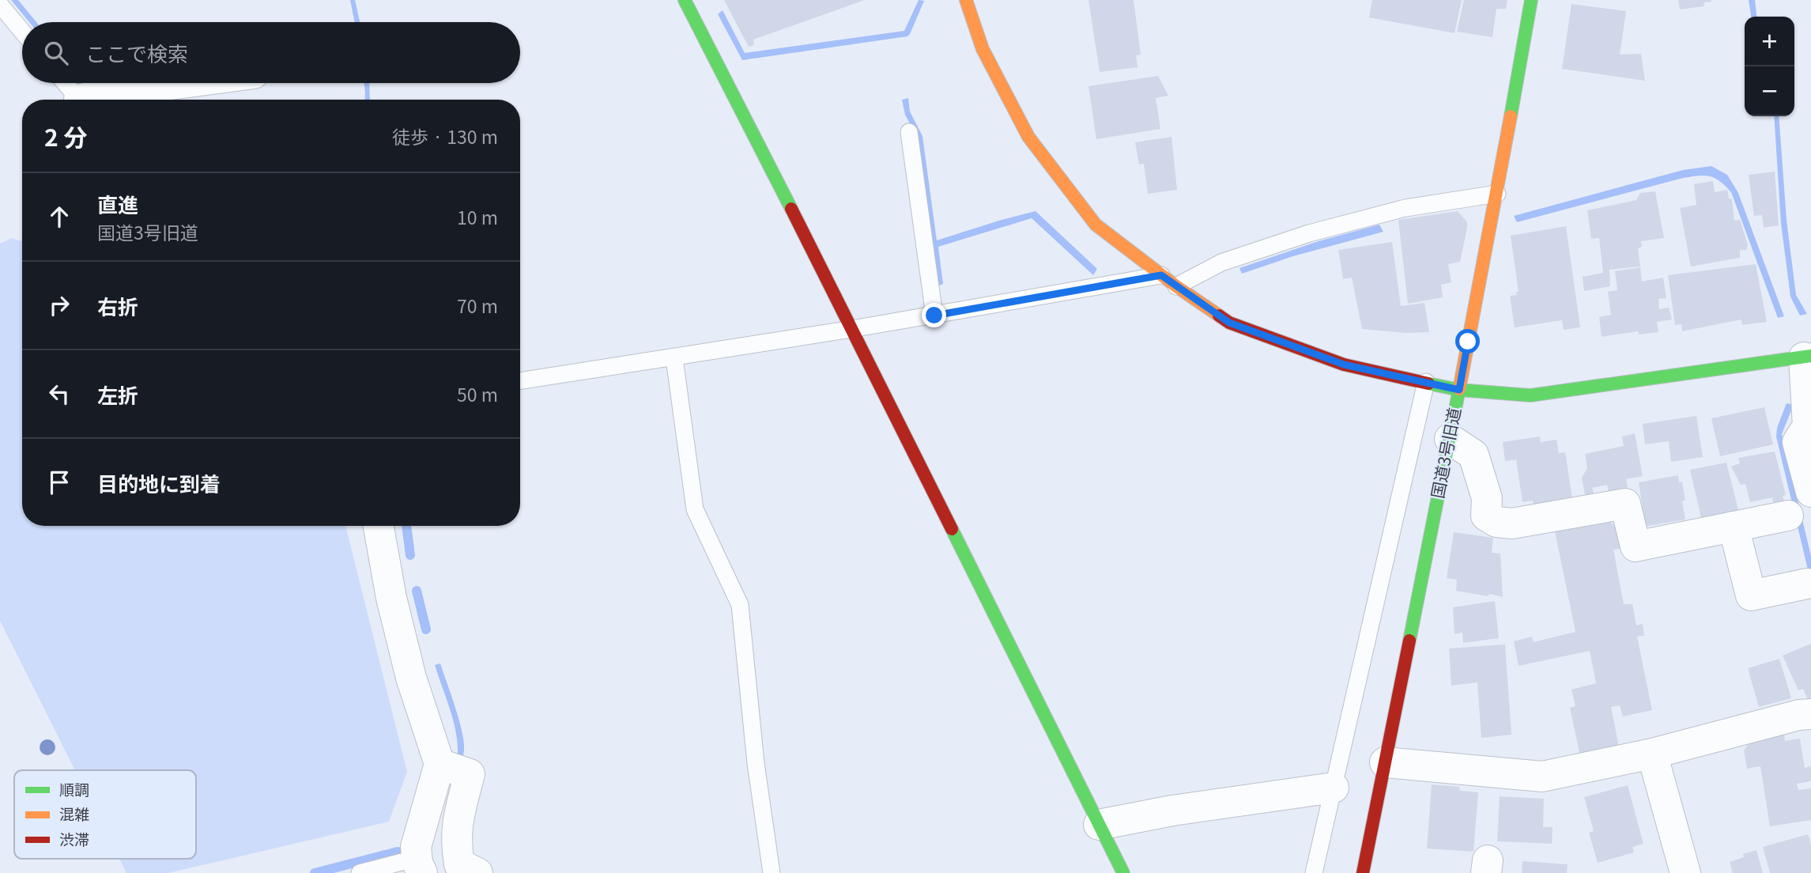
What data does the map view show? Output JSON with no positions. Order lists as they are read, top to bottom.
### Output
{
  "streets": {
    "street": ["国道3号旧道"]
  },
  "legend": ["順調", "混雑", "渋滞"],
  "page": {
    "map_buttons": ["+", "−"],
    "search": "ここで検索",
    "heading": ["2 分", "徒歩 · 130 m"],
    "list": [
      ["直進", "国道3号旧道", "10 m"],
      ["右折", "70 m"],
      ["左折", "50 m"],
      "目的地に到着"
    ]
  }
}
